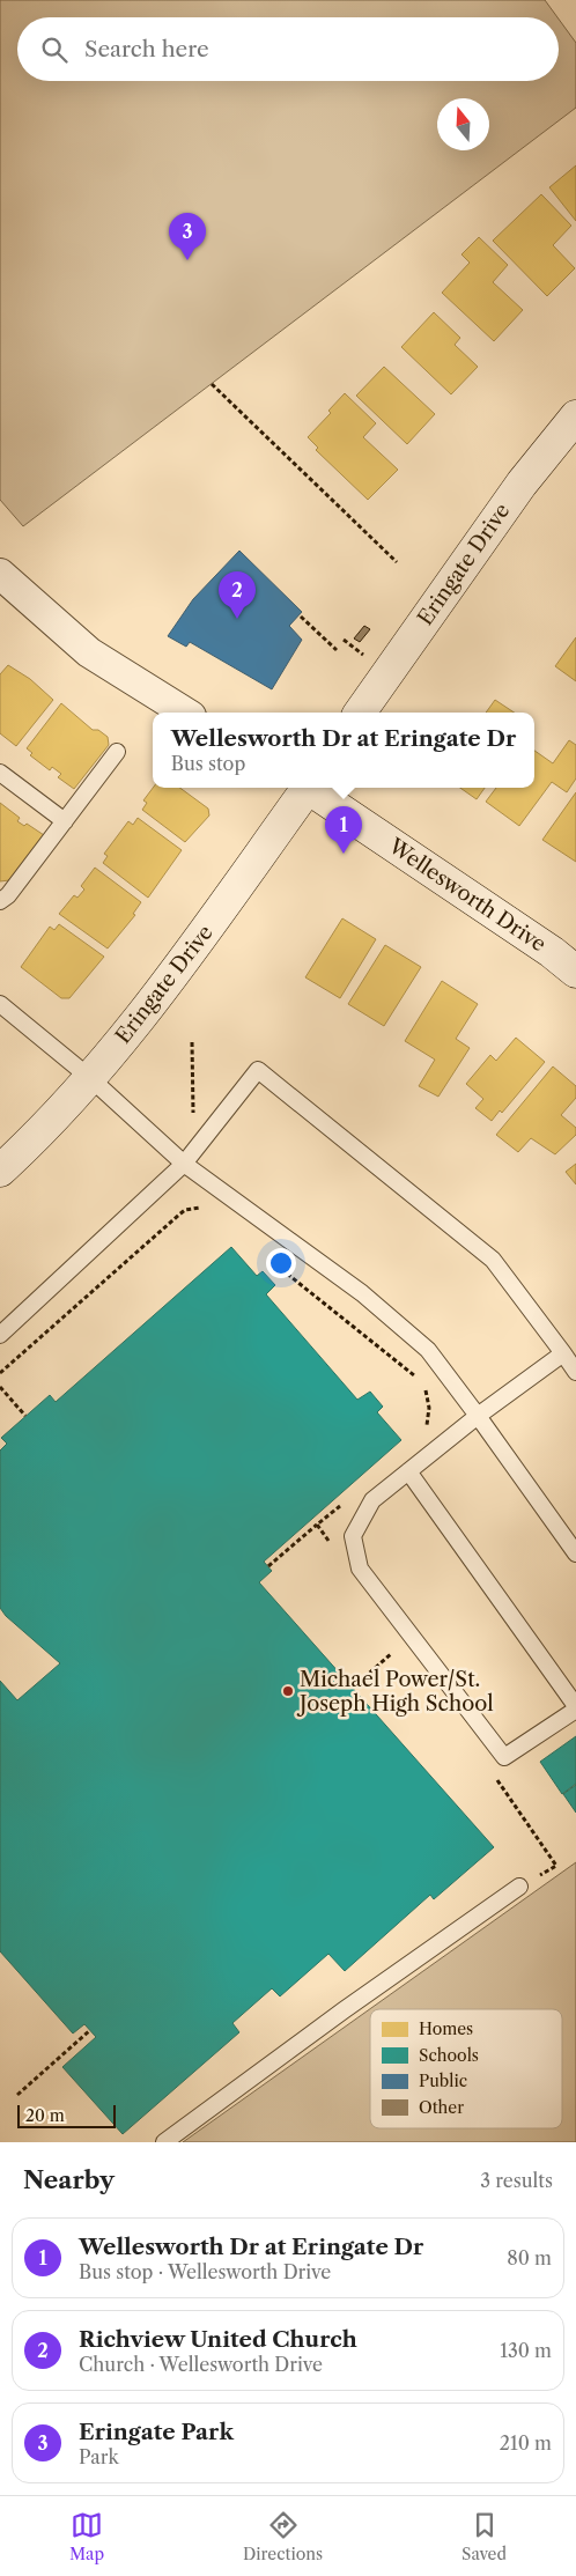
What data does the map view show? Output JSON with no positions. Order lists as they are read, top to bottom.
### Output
{
  "streets": {
    "street": ["Eringate Drive", "Wellesworth Drive"]
  },
  "places": ["Michael Power/St. Joseph High School"],
  "legend": [
    "Homes",
    "Schools",
    "Public",
    "Other"
  ],
  "scale_bar": "20 m",
  "north": "top",
  "page": {
    "search": "Search here",
    "pins": ["3", "2", "1"],
    "popup": ["Wellesworth Dr at Eringate Dr", "Bus stop"],
    "scale": "20 m",
    "heading": ["Nearby", "3 results"],
    "list": [
      {
        "mark": "1",
        "name": "Wellesworth Dr at Eringate Dr",
        "note": "Bus stop · Wellesworth Drive",
        "value": "80 m"
      },
      {
        "mark": "2",
        "name": "Richview United Church",
        "note": "Church · Wellesworth Drive",
        "value": "130 m"
      },
      {
        "mark": "3",
        "name": "Eringate Park",
        "note": "Park",
        "value": "210 m"
      }
    ],
    "nav": ["Map", "Directions", "Saved"]
  }
}
